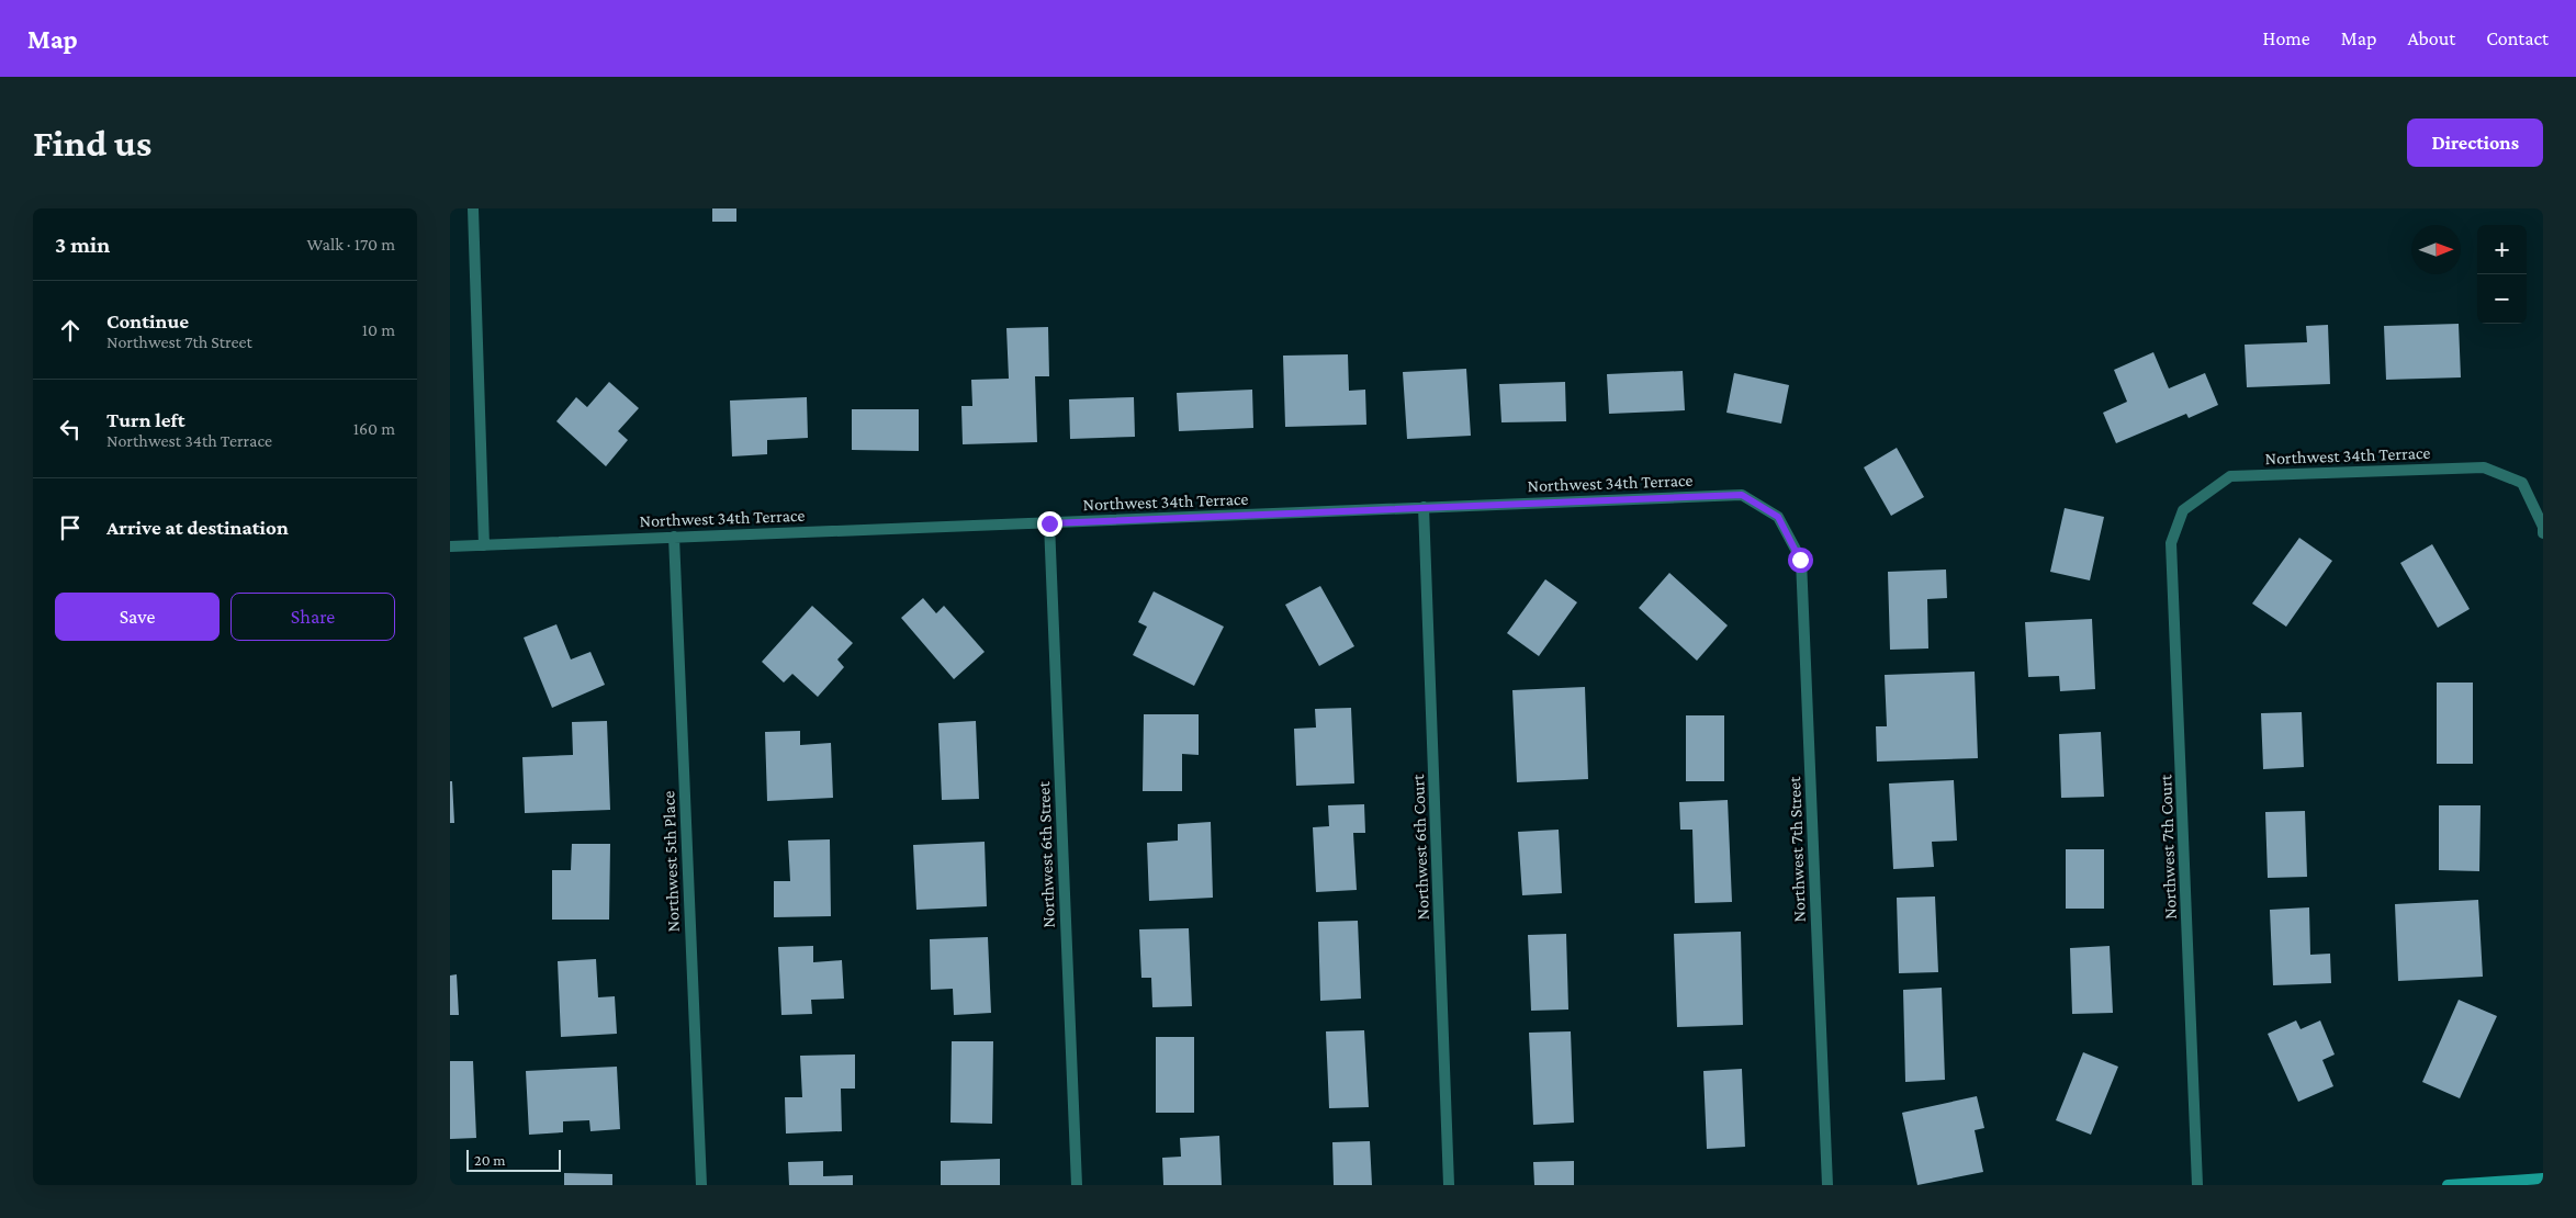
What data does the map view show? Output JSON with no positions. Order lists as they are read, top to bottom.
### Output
{
  "streets": {
    "street": [
      "Northwest 34th Terrace",
      "Northwest 6th Court",
      "Northwest 7th Court",
      "Northwest 7th Street",
      "Northwest 6th Street",
      "Northwest 5th Place"
    ]
  },
  "crossings": [
    ["Northwest 34th Terrace", "Northwest 6th Court"],
    ["Northwest 34th Terrace", "Northwest 7th Court"],
    ["Northwest 34th Terrace", "Northwest 7th Street"],
    ["Northwest 34th Terrace", "Northwest 6th Street"],
    ["Northwest 34th Terrace", "Northwest 5th Place"]
  ],
  "scale_bar": "20 m",
  "north": "right",
  "page": {
    "header": "Map",
    "nav": [
      "Home",
      "Map",
      "About",
      "Contact"
    ],
    "buttons": [
      "Directions",
      ["Save", "Share"]
    ],
    "title": "Find us",
    "heading": ["3 min", "Walk · 170 m"],
    "map_buttons": ["+", "−"],
    "list": [
      ["Continue", "Northwest 7th Street", "10 m"],
      ["Turn left", "Northwest 34th Terrace", "160 m"],
      "Arrive at destination"
    ],
    "scale": "20 m"
  }
}
